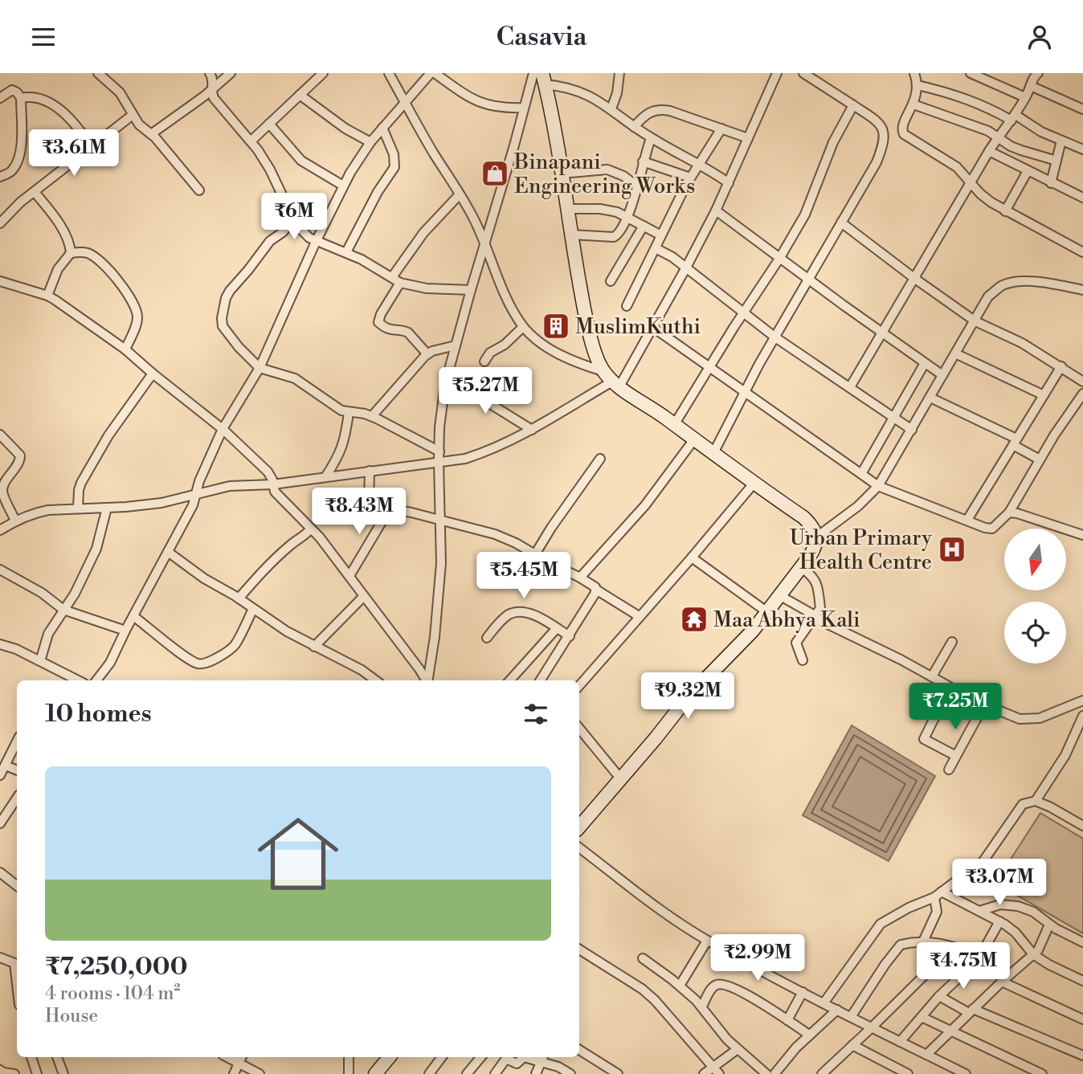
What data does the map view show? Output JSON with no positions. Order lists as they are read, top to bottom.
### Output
{
  "places": {
    "shop": ["Binapani Engineering Works"],
    "building": ["MuslimKuthi"],
    "hospital": ["Urban Primary Health Centre"],
    "temple": ["Maa Abhya Kali"]
  },
  "north": "bottom",
  "page": {
    "header": "Casavia",
    "price": [
      "₹3.61M",
      "₹6M",
      "₹5.27M",
      "₹8.43M",
      "₹5.45M",
      "₹9.32M",
      "₹7.25M",
      "₹3.07M",
      "₹2.99M",
      "₹4.75M"
    ],
    "heading": "10 homes",
    "list": [
      {
        "name": "₹7,250,000",
        "note": "4 rooms · 104 m² · House"
      }
    ]
  }
}
